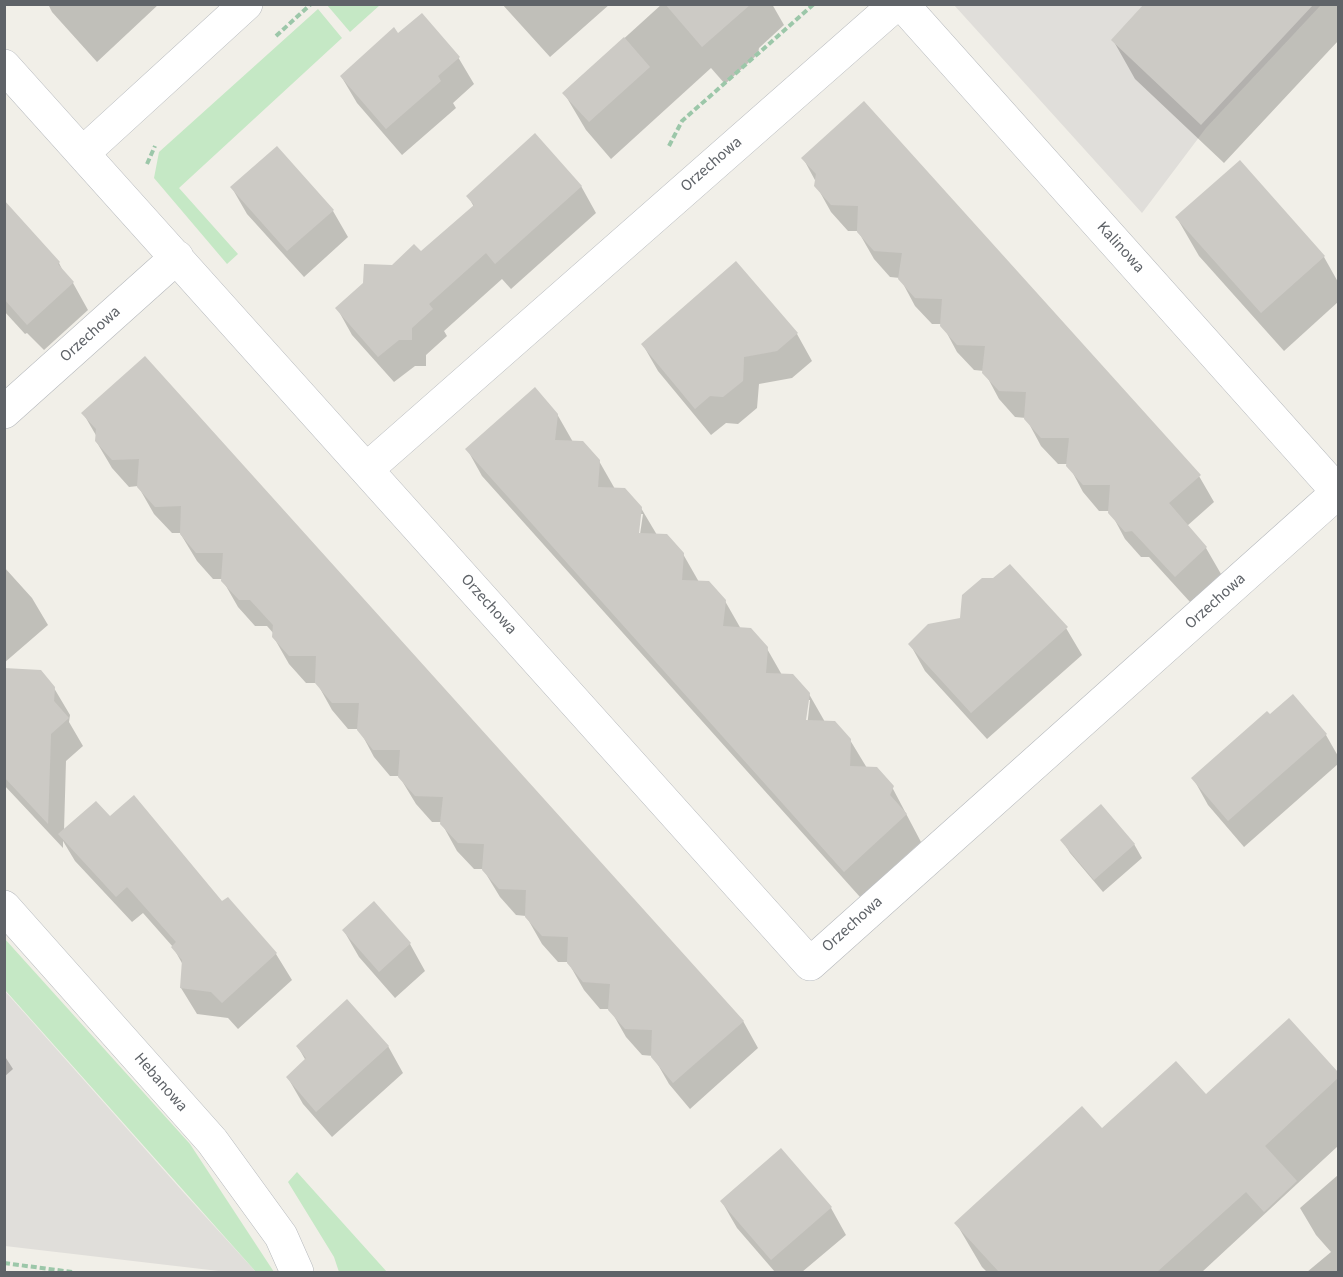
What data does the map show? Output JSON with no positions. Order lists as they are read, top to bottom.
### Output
{
  "streets": {
    "street": ["Orzechowa", "Kalinowa", "Hebanowa"]
  },
  "crossings": [
    ["Orzechowa", "Kalinowa"]
  ]
}
